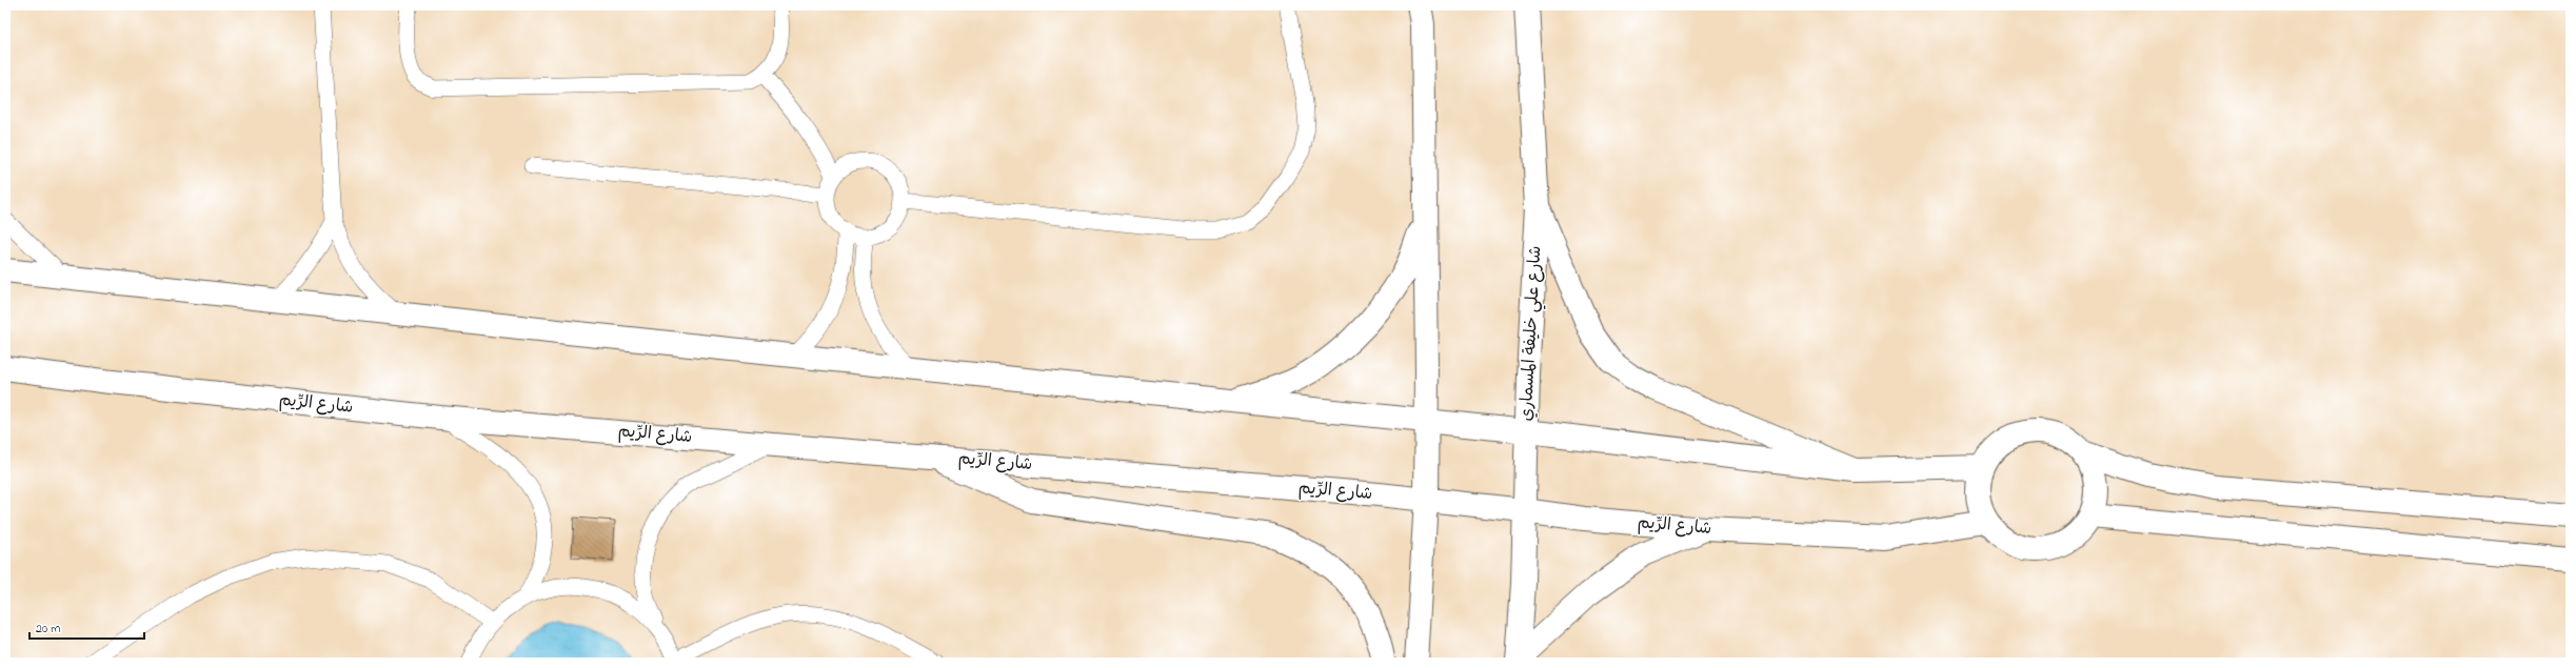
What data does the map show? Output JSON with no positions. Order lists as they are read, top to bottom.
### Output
{
  "streets": {
    "street": ["شارع علي خليفة المسماري", "شارع الرِّيم"]
  },
  "crossings": [
    ["شارع علي خليفة المسماري", "شارع الرِّيم"]
  ],
  "scale_bar": "20 m"
}
